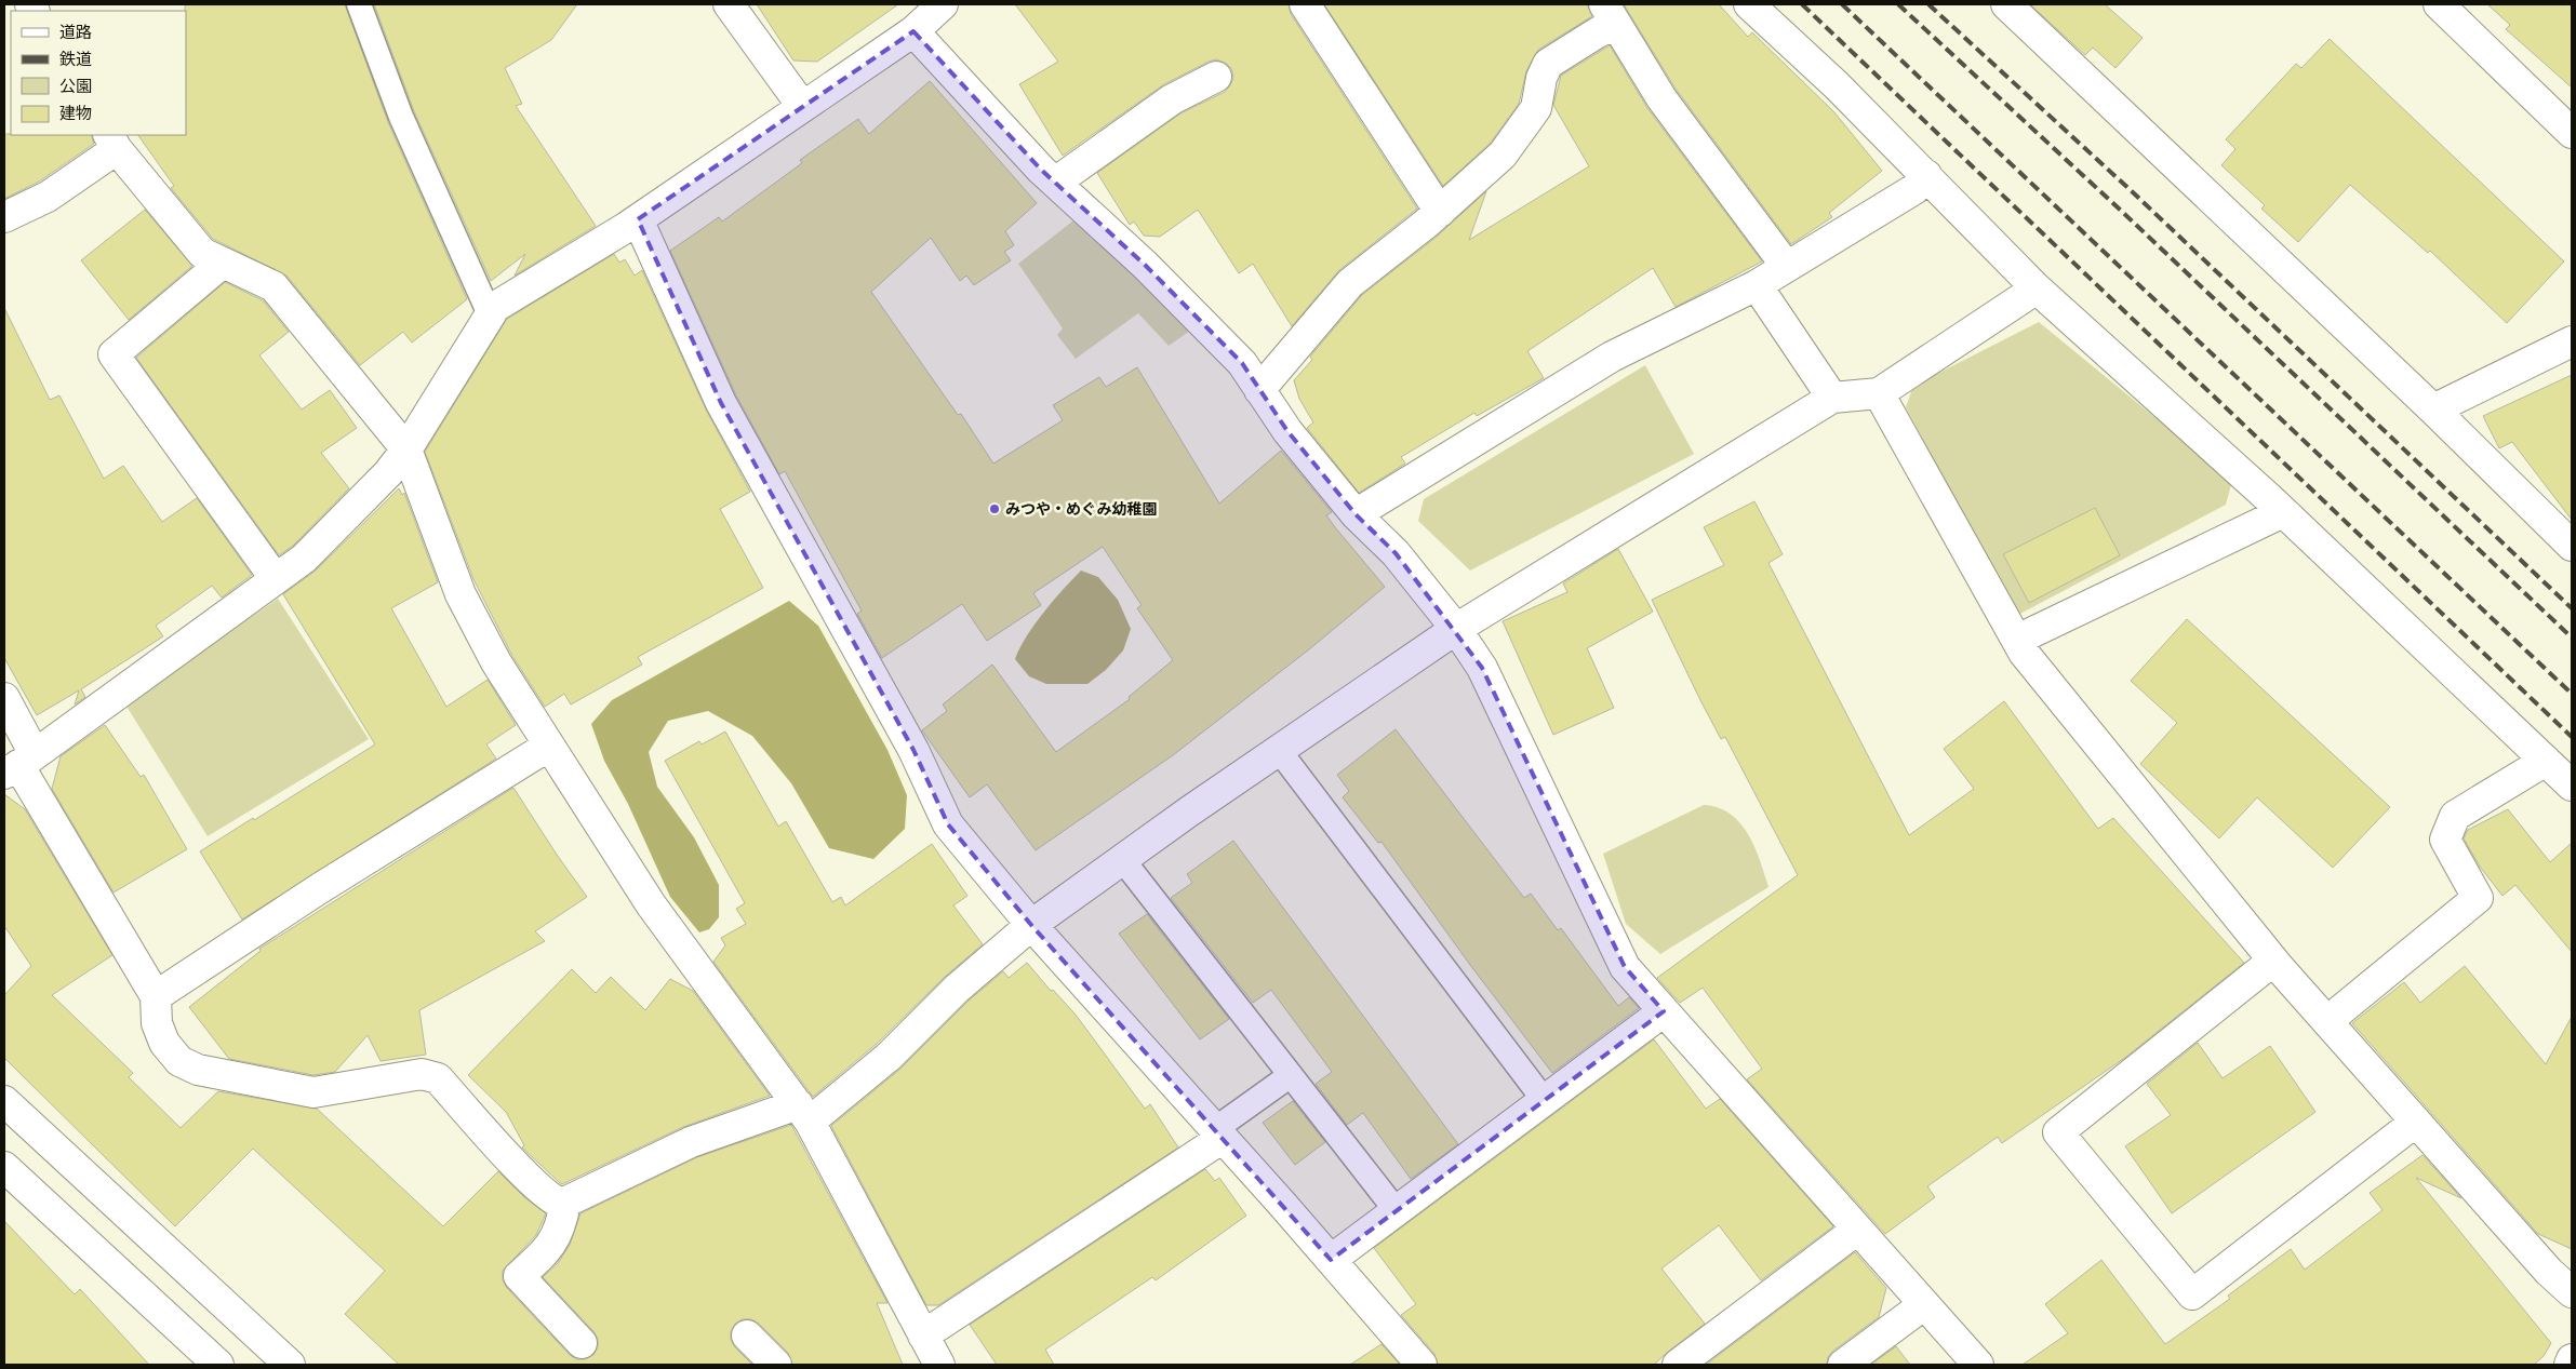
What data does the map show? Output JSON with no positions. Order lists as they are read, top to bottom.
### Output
{
  "places": ["みつや・めぐみ幼稚園"],
  "legend": [
    "道路",
    "鉄道",
    "公園",
    "建物"
  ]
}
